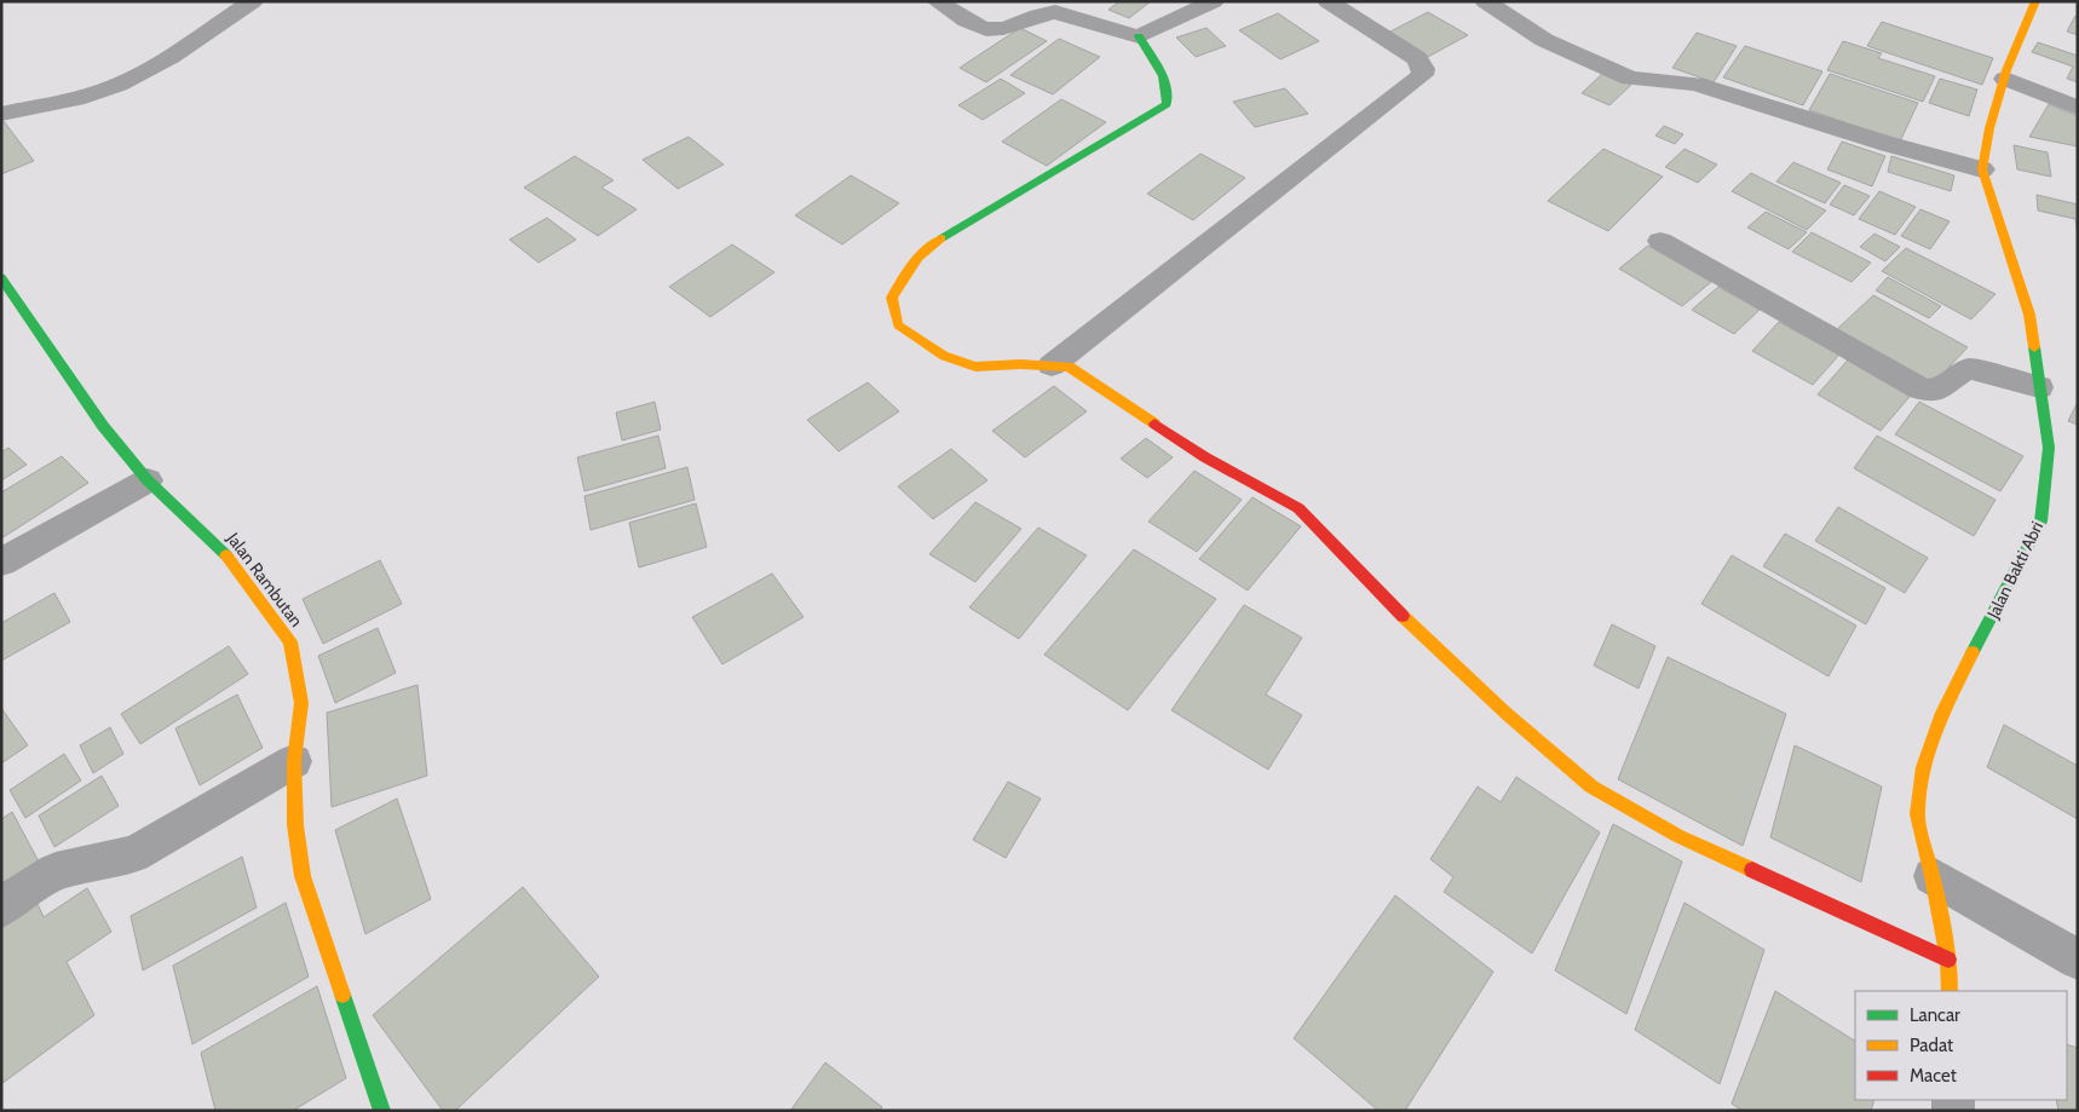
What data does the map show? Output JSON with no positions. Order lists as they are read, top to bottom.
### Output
{
  "streets": {
    "street": ["Jalan Bakti Abri", "Jalan Rambutan"]
  },
  "legend": ["Lancar", "Padat", "Macet"]
}
